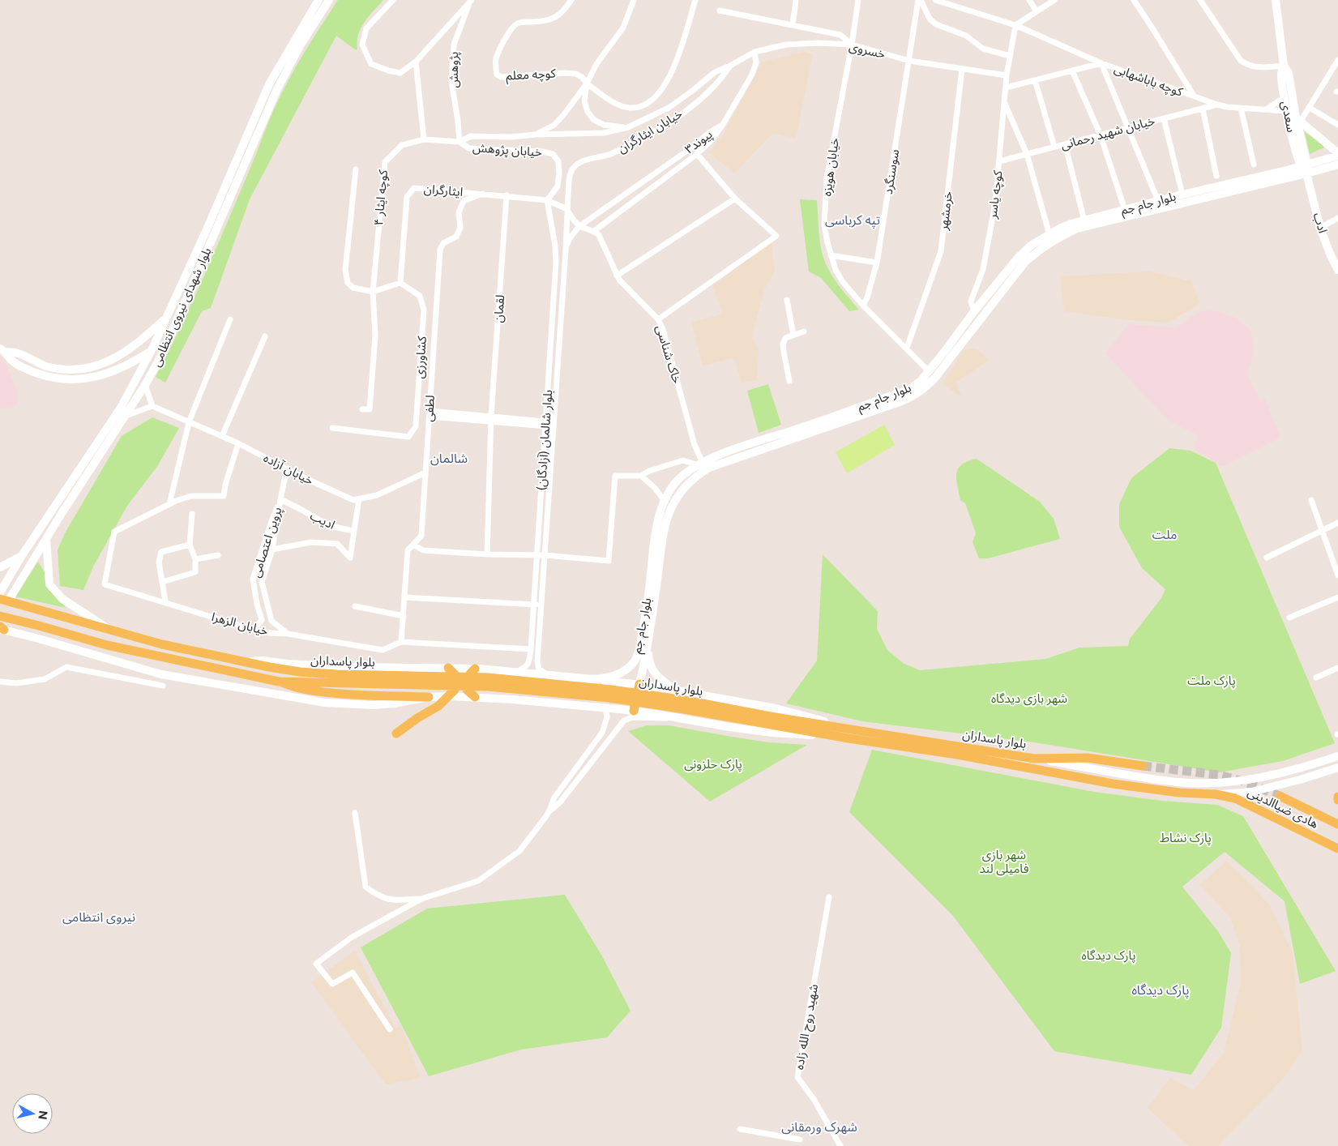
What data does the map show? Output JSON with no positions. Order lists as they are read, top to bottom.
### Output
{
  "streets": {
    "main road": [
      "سعدی",
      "بلوار جام جم",
      "ادب",
      "بلوار شهدای نیروی انتظامی",
      "بلوار پاسداران",
      "هادی ضیاالدینی"
    ],
    "street": [
      "خسروی",
      "پژوهش",
      "کوچه معلم",
      "کوچه باباشهابی",
      "خیابان ایثارگران",
      "خیابان شهید رحمانی",
      "پیوند۳",
      "خیابان پژوهش",
      "خیابان هویزه",
      "سوسنگرد",
      "ایثارگران",
      "کوچه یاسر",
      "کوچه ایثار ۴",
      "خرمشهر",
      "لقمان",
      "خاک شناسی",
      "کشاورزی",
      "لطفی",
      "بلوار شالمان (آزادگان)",
      "خیابان آزاده",
      "ادیب",
      "پروین اعتصامی",
      "خیابان الزهرا",
      "شهید روح الله زاده"
    ]
  },
  "crossings": [
    ["خسروی", "پژوهش"],
    ["خسروی", "خیابان ایثارگران"],
    ["خسروی", "خیابان پژوهش"],
    ["خسروی", "خیابان هویزه"],
    ["خسروی", "سوسنگرد"],
    ["خسروی", "کوچه یاسر"],
    ["خسروی", "کوچه ایثار ۴"],
    ["خسروی", "خرمشهر"],
    ["پژوهش", "خیابان پژوهش"],
    ["پژوهش", "کوچه ایثار ۴"],
    ["کوچه باباشهابی", "سعدی"],
    ["کوچه باباشهابی", "خیابان شهید رحمانی"],
    ["کوچه باباشهابی", "کوچه یاسر"],
    ["سعدی", "بلوار جام جم"],
    ["سعدی", "ادب"],
    ["خیابان ایثارگران", "ایثارگران"],
    ["خیابان ایثارگران", "بلوار شالمان (آزادگان)"],
    ["خیابان شهید رحمانی", "کوچه یاسر"],
    ["پیوند۳", "خاک شناسی"],
    ["پیوند۳", "بلوار شالمان (آزادگان)"],
    ["خیابان پژوهش", "ایثارگران"],
    ["خیابان پژوهش", "کوچه ایثار ۴"],
    ["خیابان پژوهش", "بلوار شالمان (آزادگان)"],
    ["خیابان هویزه", "سوسنگرد"],
    ["خیابان هویزه", "بلوار جام جم"],
    ["خیابان هویزه", "خرمشهر"],
    ["ایثارگران", "لقمان"],
    ["ایثارگران", "کشاورزی"],
    ["ایثارگران", "لطفی"],
    ["ایثارگران", "بلوار شالمان (آزادگان)"],
    ["کوچه یاسر", "بلوار جام جم"],
    ["بلوار جام جم", "ادب"],
    ["بلوار جام جم", "خاک شناسی"],
    ["بلوار شهدای نیروی انتظامی", "بلوار پاسداران"],
    ["لطفی", "خیابان آزاده"],
    ["لطفی", "خیابان الزهرا"],
    ["ادیب", "پروین اعتصامی"],
    ["پروین اعتصامی", "خیابان الزهرا"],
    ["بلوار پاسداران", "هادی ضیاالدینی"]
  ],
  "districts": [
    "تپه کرباسی",
    "شالمان",
    "ملت",
    "نیروی انتظامی",
    "پارک دیدگاه",
    "شهرک ورمقانی"
  ],
  "parks": [
    "پارک ملت",
    "شهر بازی دیدگاه",
    "پارک حلزونی",
    "پارک نشاط",
    "شهر بازی فامیلی لند",
    "پارک دیدگاه"
  ],
  "north": "right"
}
